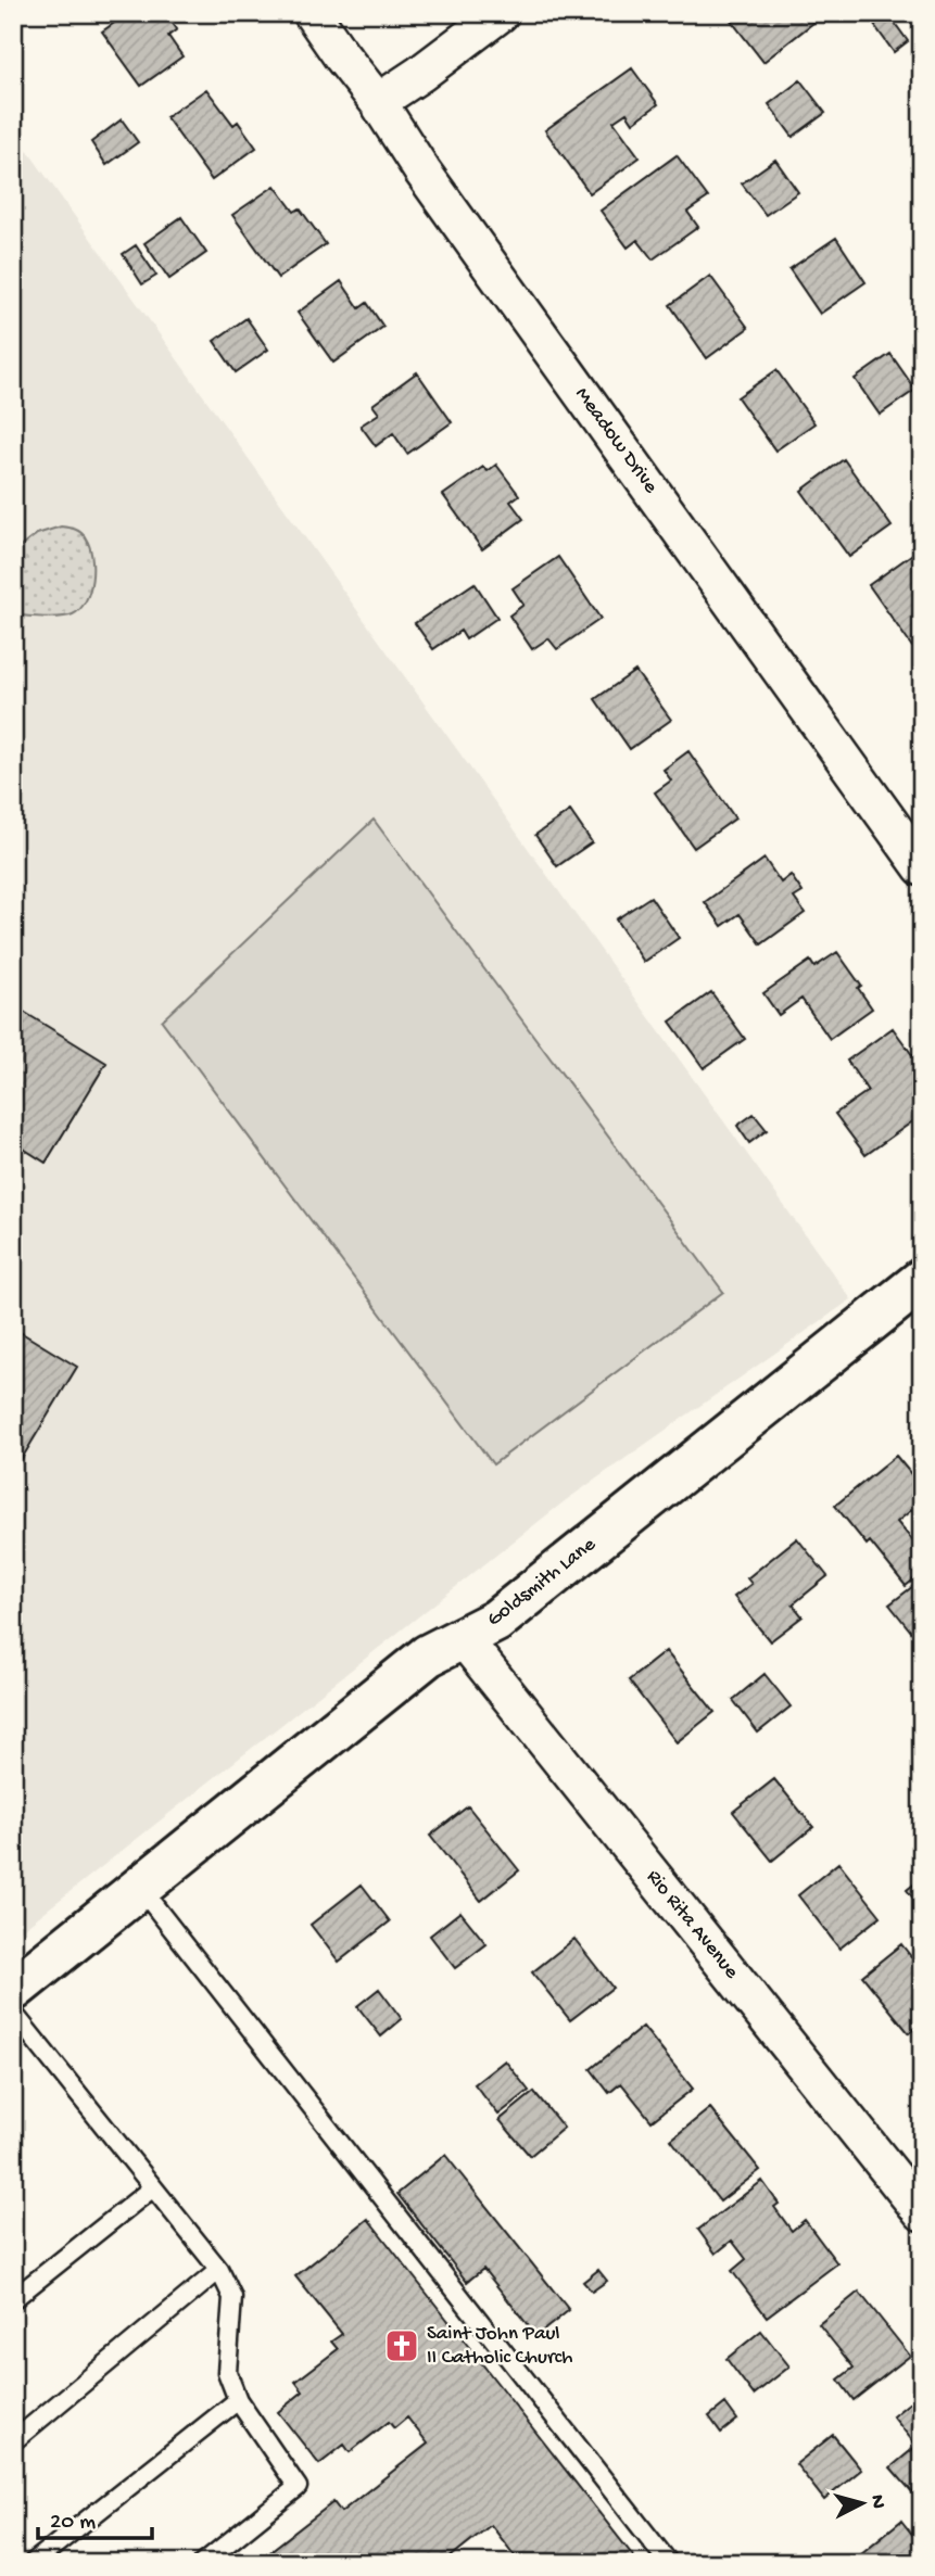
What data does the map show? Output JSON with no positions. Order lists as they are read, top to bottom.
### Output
{
  "streets": {
    "street": ["Meadow Drive", "Goldsmith Lane", "Rio Rita Avenue"]
  },
  "crossings": [
    ["Goldsmith Lane", "Rio Rita Avenue"]
  ],
  "places": {
    "church": ["Saint John Paul II Catholic Church"]
  },
  "scale_bar": "20 m",
  "north": "right"
}
